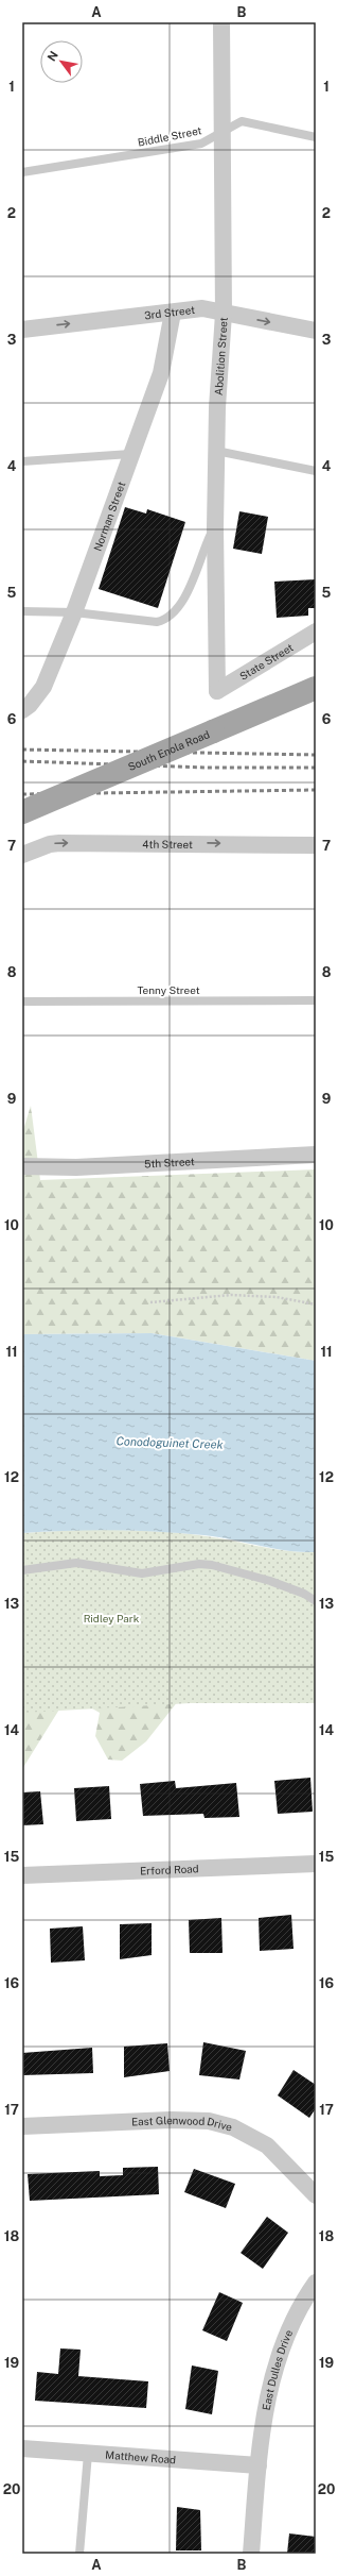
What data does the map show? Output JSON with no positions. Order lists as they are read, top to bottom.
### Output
{
  "streets": {
    "main road": ["South Enola Road"],
    "street": [
      "3rd Street",
      "Abolition Street",
      "Norman Street",
      "State Street",
      "4th Street",
      "5th Street",
      "Erford Road",
      "East Glenwood Drive",
      "East Dulles Drive",
      "Matthew Road"
    ],
    "lane": ["Biddle Street", "Tenny Street"]
  },
  "crossings": [
    ["Biddle Street", "Abolition Street"],
    ["3rd Street", "Abolition Street"],
    ["3rd Street", "Norman Street"],
    ["Abolition Street", "State Street"],
    ["East Dulles Drive", "Matthew Road"]
  ],
  "one_way": ["3rd Street", "4th Street"],
  "water": ["Conodoguinet Creek"],
  "parks": ["Ridley Park"],
  "north": "top left",
  "grid": {
    "columns": ["A", "B"],
    "rows": [
      "1",
      "2",
      "3",
      "4",
      "5",
      "6",
      "7",
      "8",
      "9",
      "10",
      "11",
      "12",
      "13",
      "14",
      "15",
      "16",
      "17",
      "18",
      "19",
      "20"
    ]
  }
}
